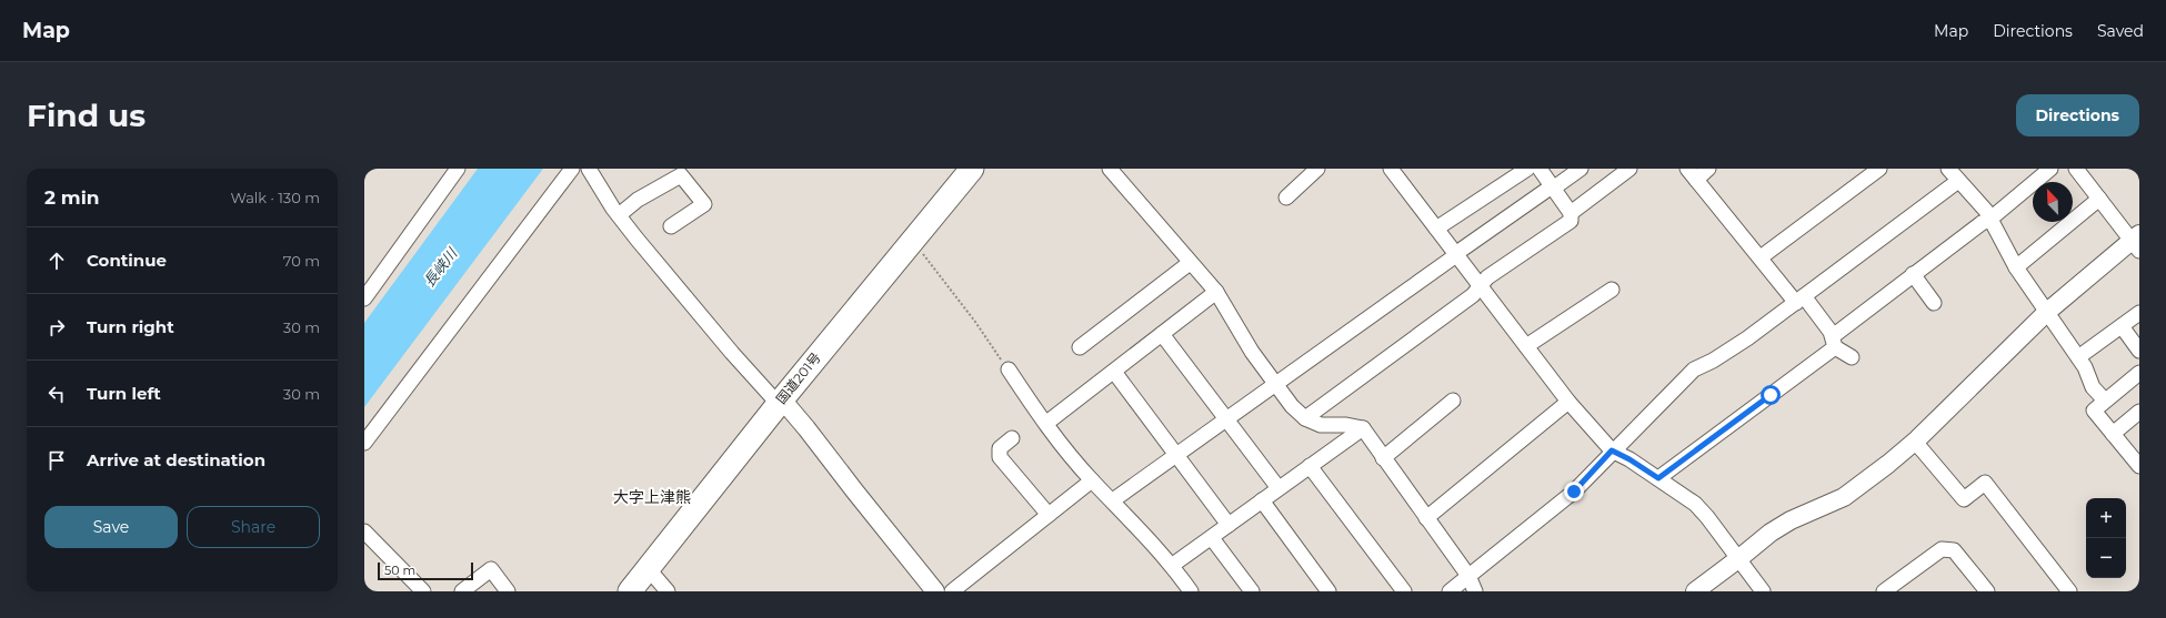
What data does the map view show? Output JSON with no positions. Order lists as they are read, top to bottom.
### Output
{
  "streets": {
    "highway": ["国道201号"]
  },
  "districts": ["大字上津熊"],
  "water": ["長峡川"],
  "scale_bar": "50 m",
  "north": "top left",
  "page": {
    "header": "Map",
    "nav": ["Map", "Directions", "Saved"],
    "buttons": [
      "Directions",
      ["Save", "Share"]
    ],
    "title": "Find us",
    "heading": ["2 min", "Walk · 130 m"],
    "list": [
      ["Continue", "70 m"],
      ["Turn right", "30 m"],
      ["Turn left", "30 m"],
      "Arrive at destination"
    ],
    "map_buttons": ["+", "−"],
    "scale": "50 m"
  }
}
